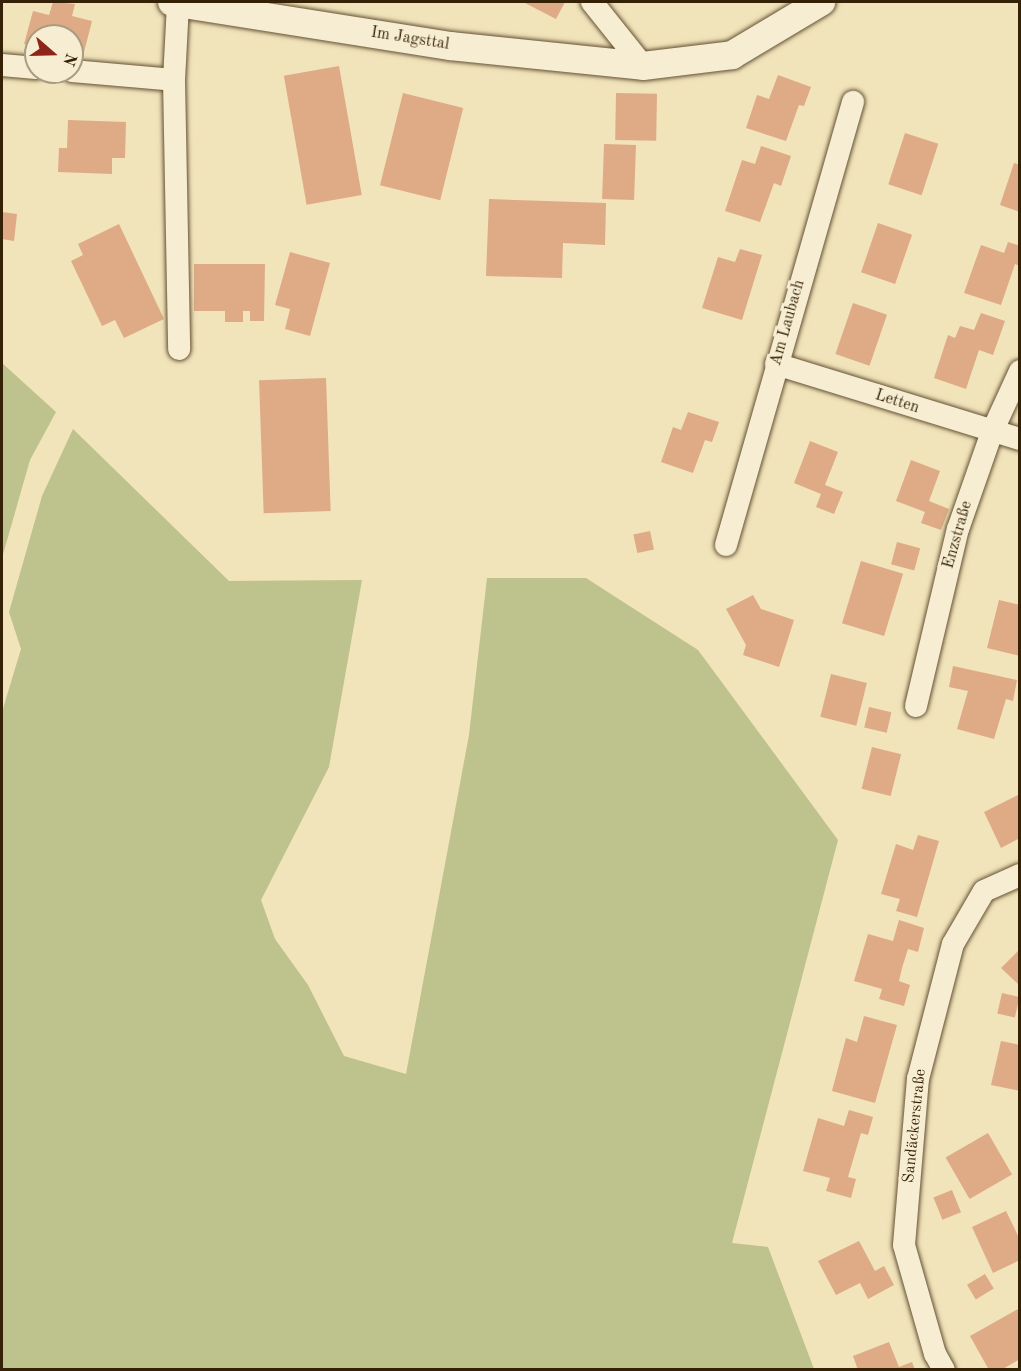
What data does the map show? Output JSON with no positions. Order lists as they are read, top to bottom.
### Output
{
  "streets": {
    "street": [
      "Im Jagsttal",
      "Am Laubach",
      "Letten",
      "Enzstraße",
      "Sandäckerstraße"
    ]
  },
  "crossings": [
    ["Am Laubach", "Letten"],
    ["Letten", "Enzstraße"]
  ],
  "north": "right"
}
